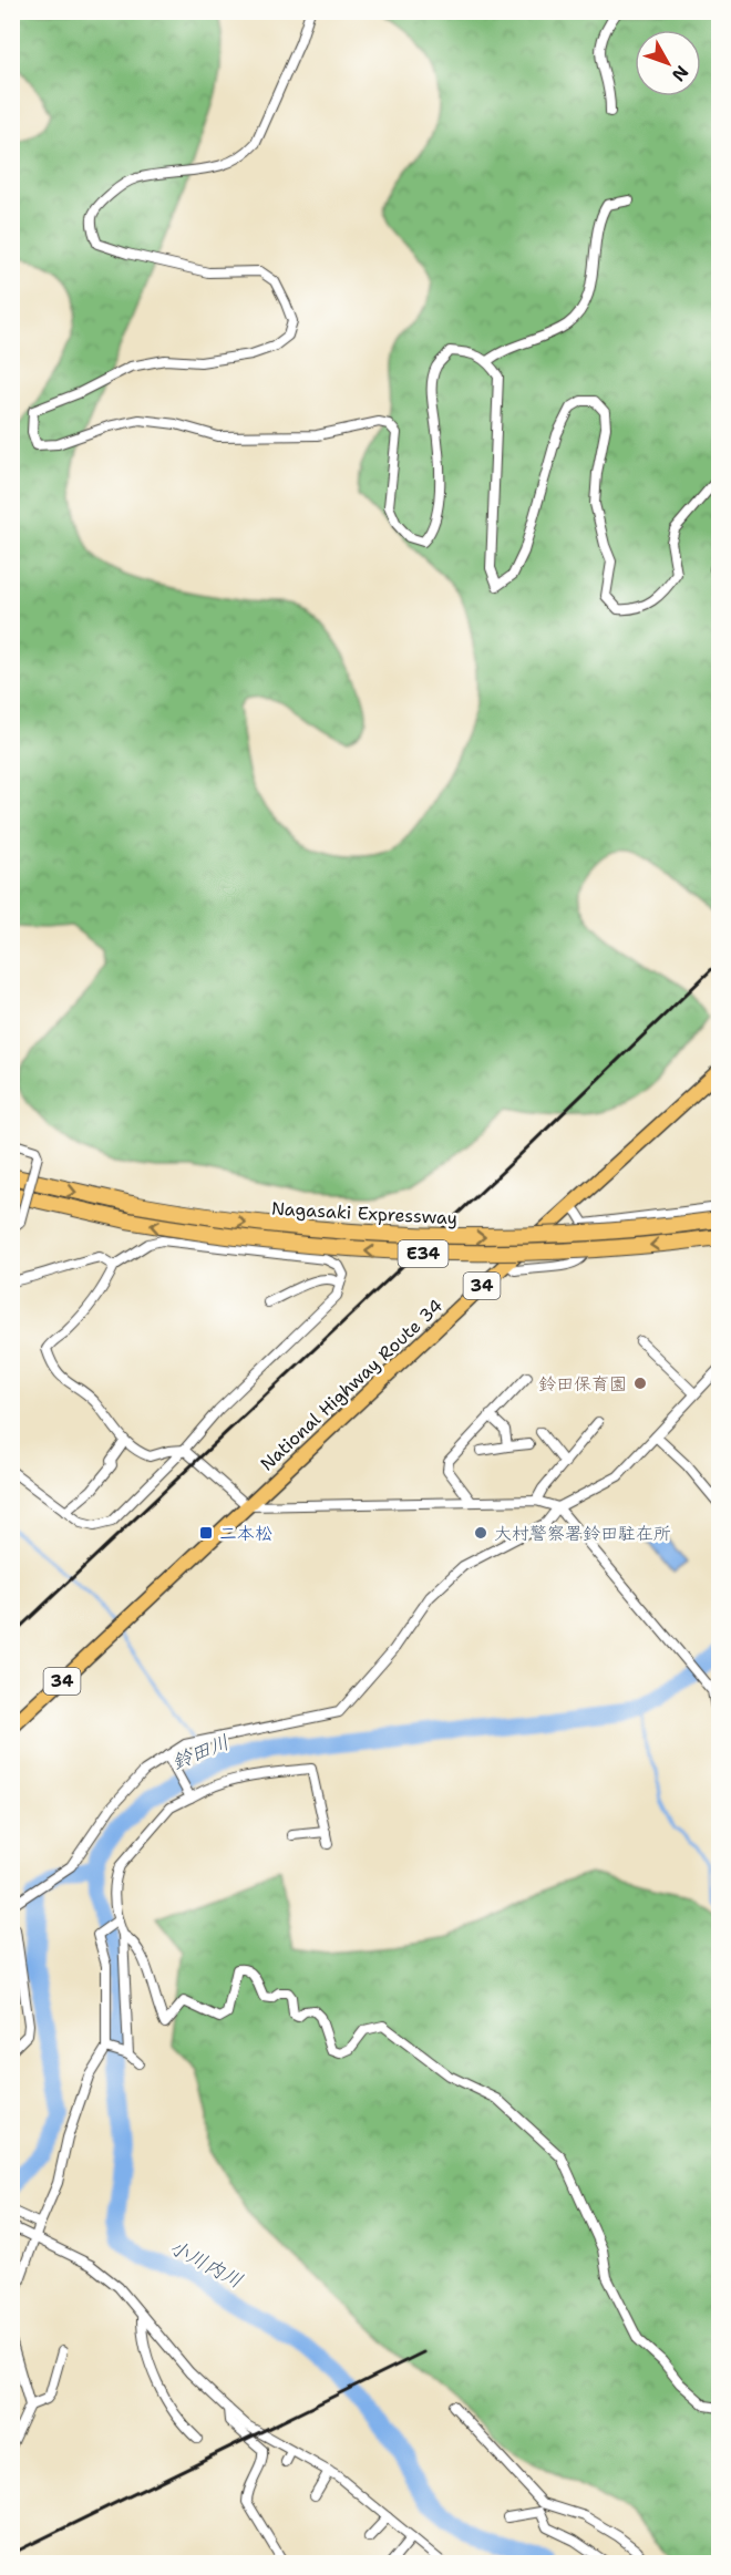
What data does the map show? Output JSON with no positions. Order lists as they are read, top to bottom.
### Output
{
  "streets": {
    "highway": [
      "Nagasaki Expressway",
      "E34",
      "34",
      "National Highway Route 34"
    ]
  },
  "water": ["鈴田川", "小川内川"],
  "places": {
    "other": ["鈴田保育園", "大村警察署鈴田駐在所"],
    "transit": ["二本松"]
  },
  "north": "bottom right"
}
